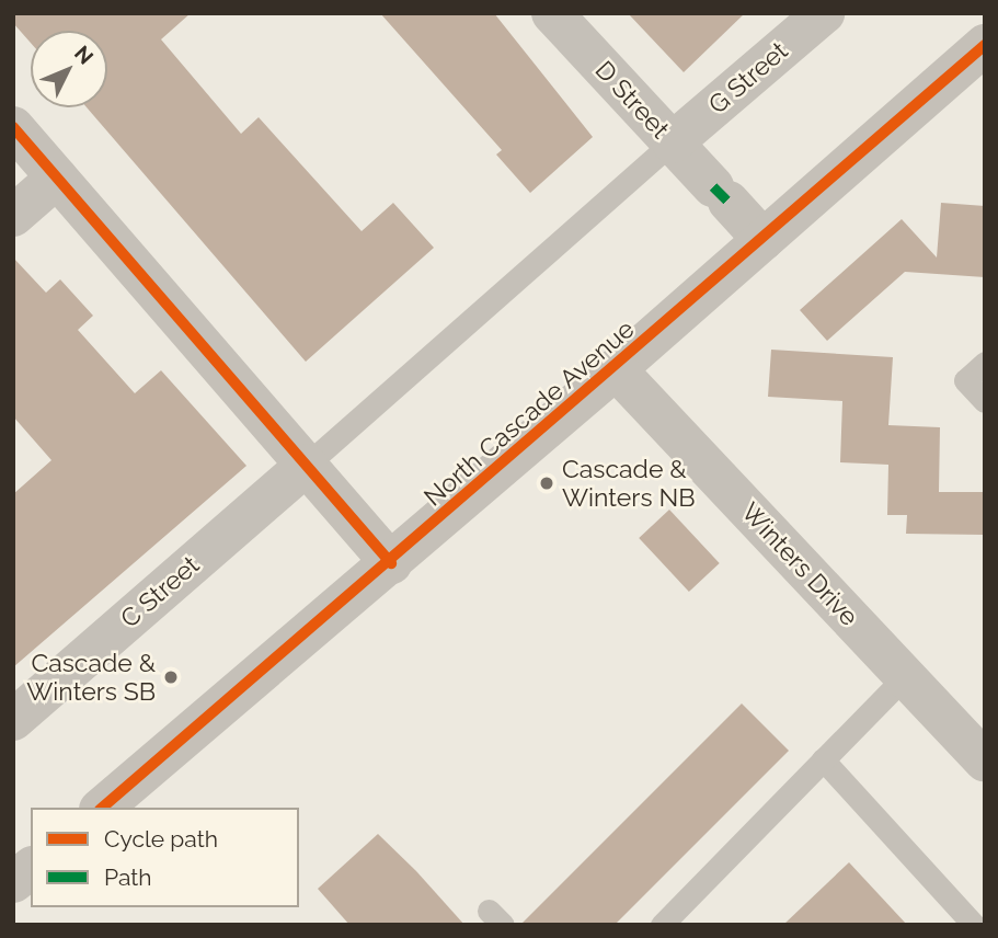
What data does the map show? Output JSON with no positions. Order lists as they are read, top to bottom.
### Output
{
  "streets": {
    "street": [
      "G Street",
      "D Street",
      "North Cascade Avenue",
      "Winters Drive",
      "C Street"
    ]
  },
  "crossings": [
    ["G Street", "D Street"],
    ["D Street", "North Cascade Avenue"],
    ["North Cascade Avenue", "Winters Drive"]
  ],
  "places": ["Cascade & Winters NB", "Cascade & Winters SB"],
  "legend": ["Cycle path", "Path"],
  "north": "top right"
}
